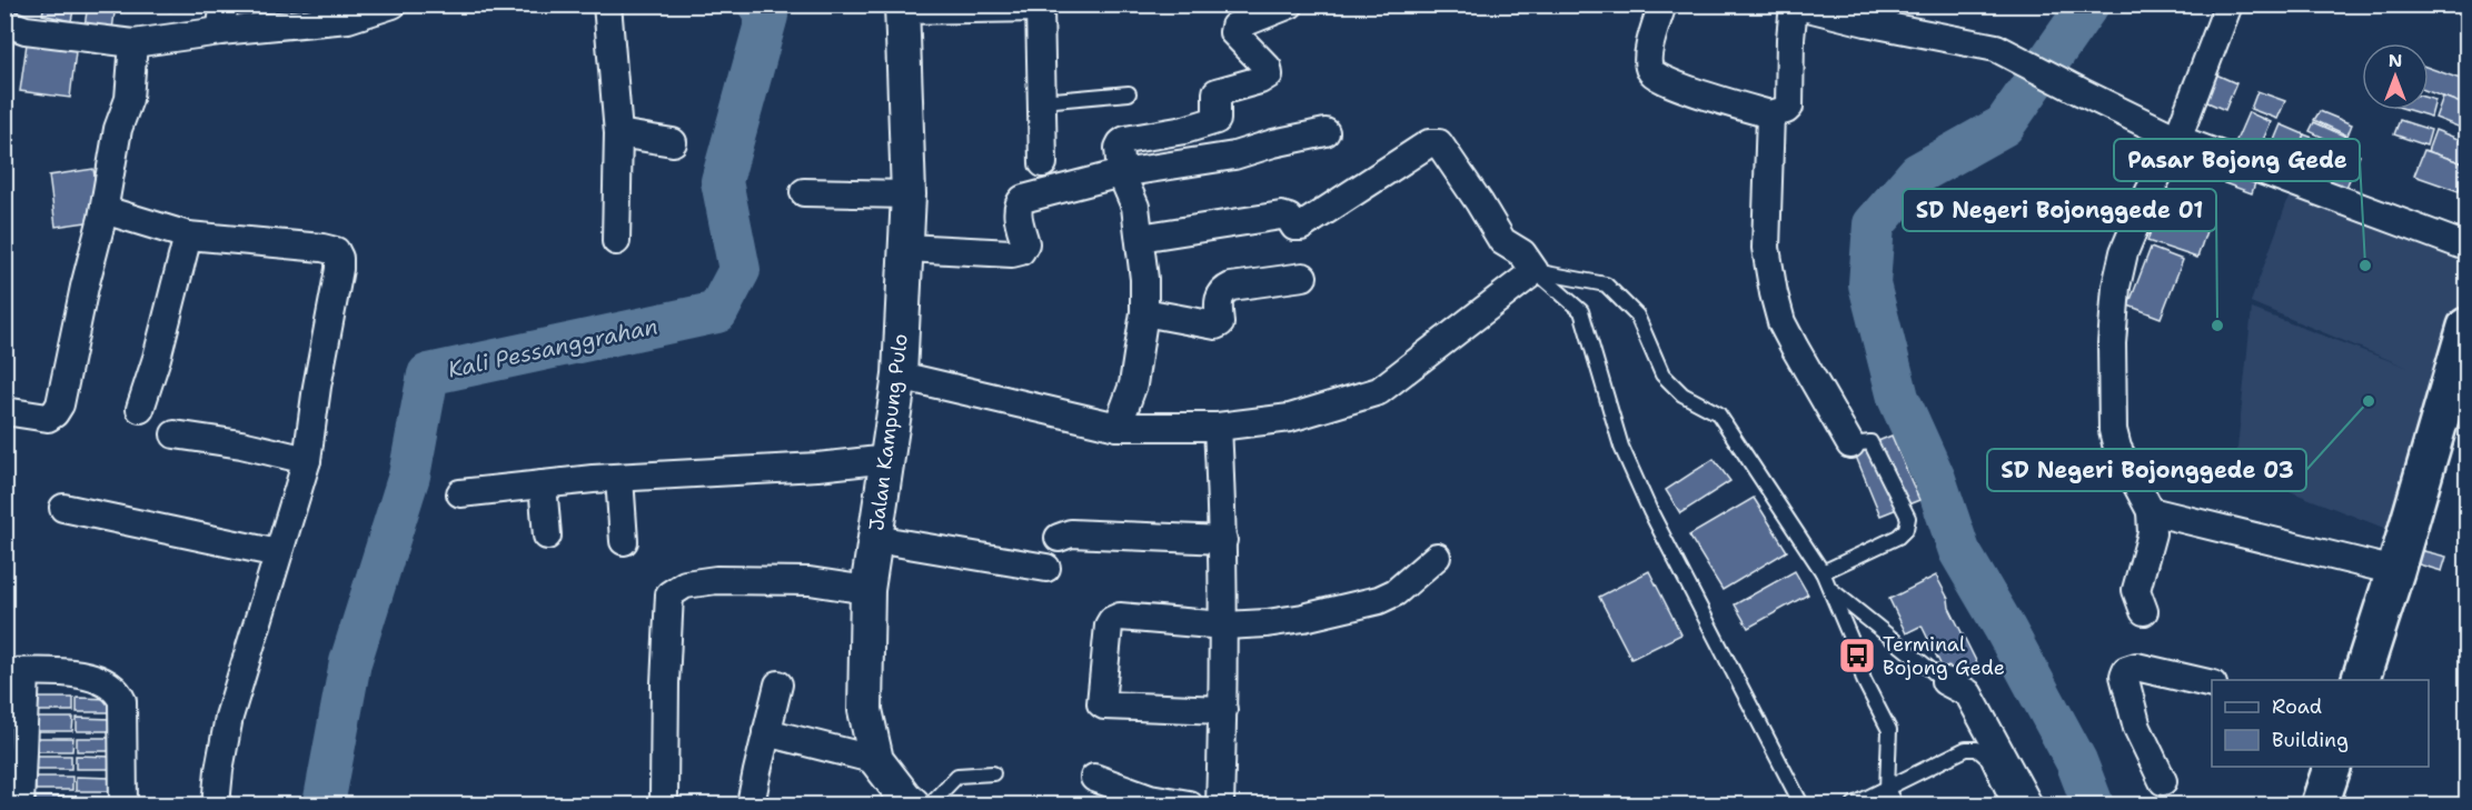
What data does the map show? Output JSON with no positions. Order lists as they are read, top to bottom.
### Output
{
  "streets": {
    "street": ["Jalan Kampung Pulo"]
  },
  "water": ["Kali Pessanggrahan"],
  "places": {
    "other": ["Pasar Bojong Gede", "SD Negeri Bojonggede 01", "SD Negeri Bojonggede 03"],
    "bus stop": ["Terminal Bojong Gede"]
  },
  "legend": ["Road", "Building"],
  "north": "top"
}
